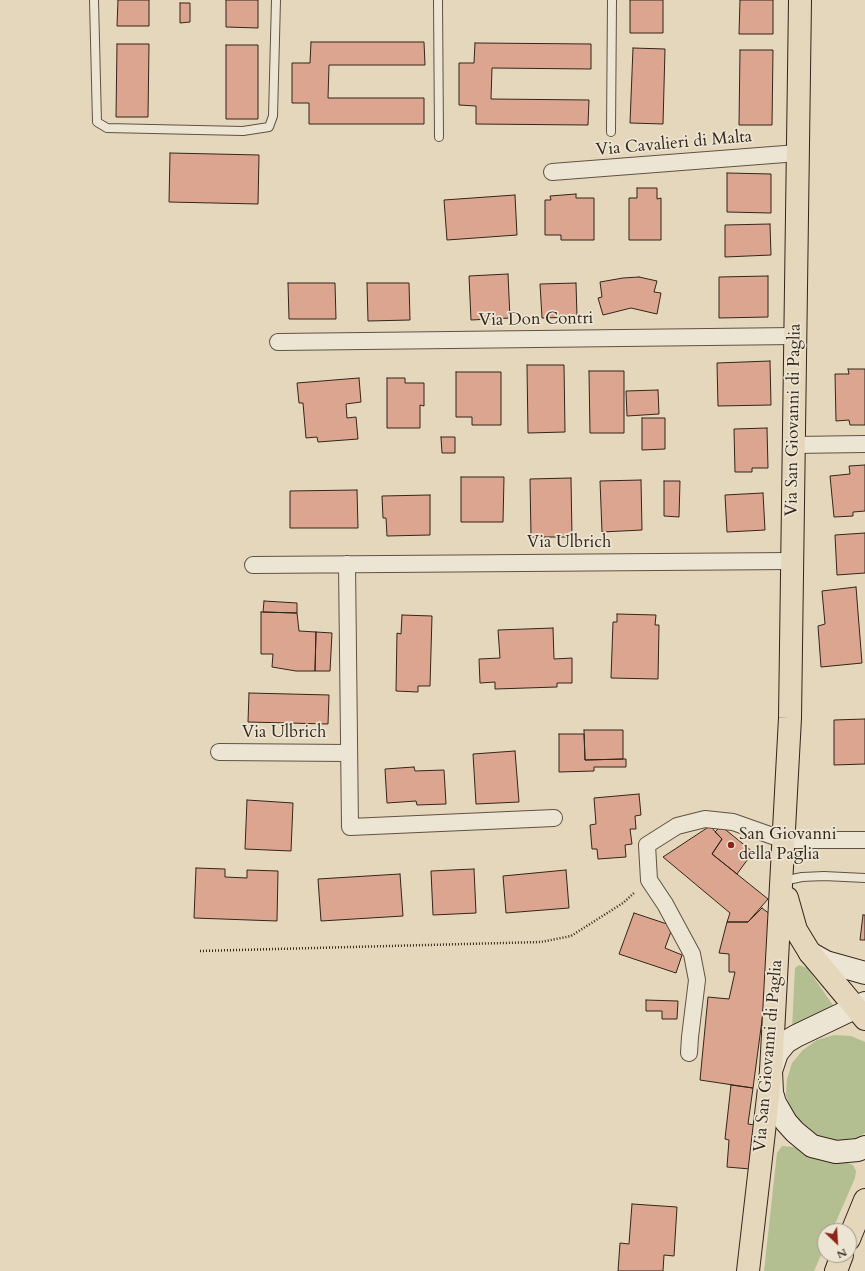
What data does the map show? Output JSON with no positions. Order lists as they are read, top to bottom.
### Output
{
  "streets": {
    "main road": ["Via San Giovanni di Paglia"],
    "street": ["Via Cavalieri di Malta", "Via Don Contri", "Via Ulbrich"]
  },
  "crossings": [
    ["Via Cavalieri di Malta", "Via San Giovanni di Paglia"],
    ["Via Don Contri", "Via San Giovanni di Paglia"],
    ["Via San Giovanni di Paglia", "Via Ulbrich"]
  ],
  "places": ["San Giovanni della Paglia"],
  "north": "bottom right"
}
